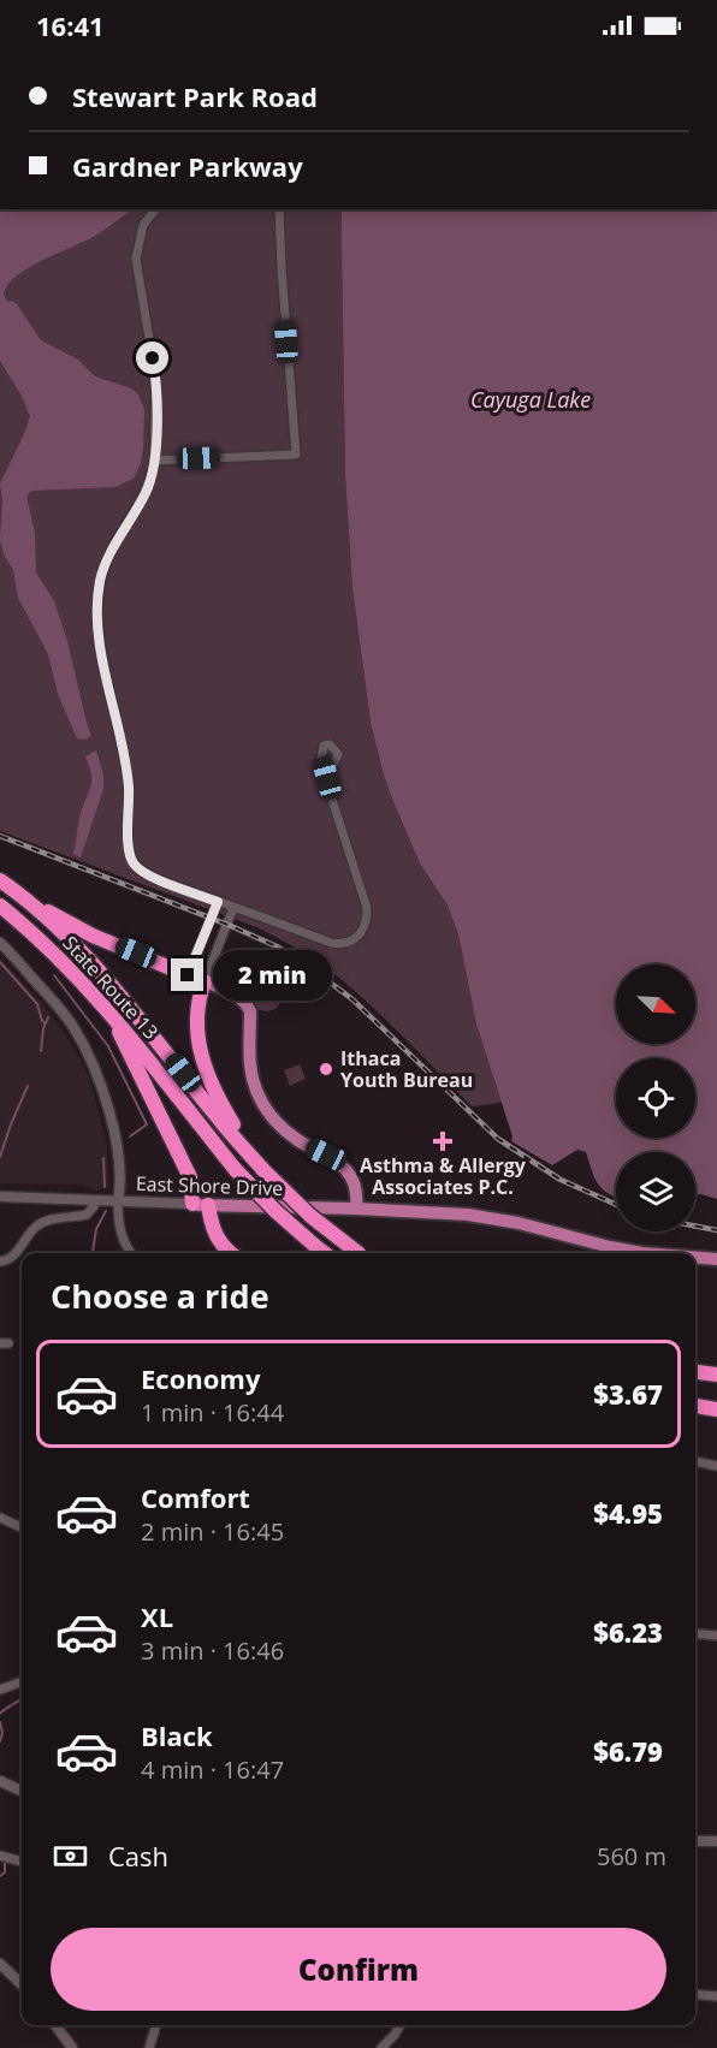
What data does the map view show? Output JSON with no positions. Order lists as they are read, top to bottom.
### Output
{
  "streets": {
    "highway": ["State Route 13"],
    "main road": ["East Shore Drive"]
  },
  "water": ["Cayuga Lake"],
  "places": {
    "other": ["Ithaca Youth Bureau"],
    "health": ["Asthma & Allergy Associates P.C."]
  },
  "north": "bottom right",
  "page": {
    "status": "16:41",
    "banner": ["Stewart Park Road", "Gardner Parkway"],
    "bubble": "2 min",
    "heading": "Choose a ride",
    "list": [
      {
        "name": "Economy",
        "note": "1 min · 16:44",
        "value": "$3.67"
      },
      {
        "name": "Comfort",
        "note": "2 min · 16:45",
        "value": "$4.95"
      },
      {
        "name": "XL",
        "note": "3 min · 16:46",
        "value": "$6.23"
      },
      {
        "name": "Black",
        "note": "4 min · 16:47",
        "value": "$6.79"
      }
    ],
    "pay": ["Cash", "560 m"],
    "buttons": "Confirm"
  }
}
